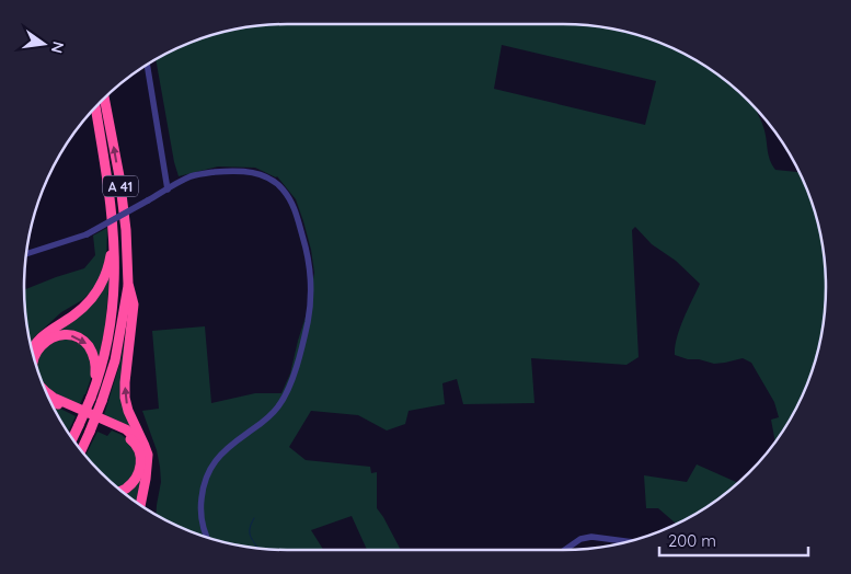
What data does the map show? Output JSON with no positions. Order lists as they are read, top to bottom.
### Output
{
  "streets": {
    "highway": ["A 41"]
  },
  "scale_bar": "200 m",
  "north": "right"
}
